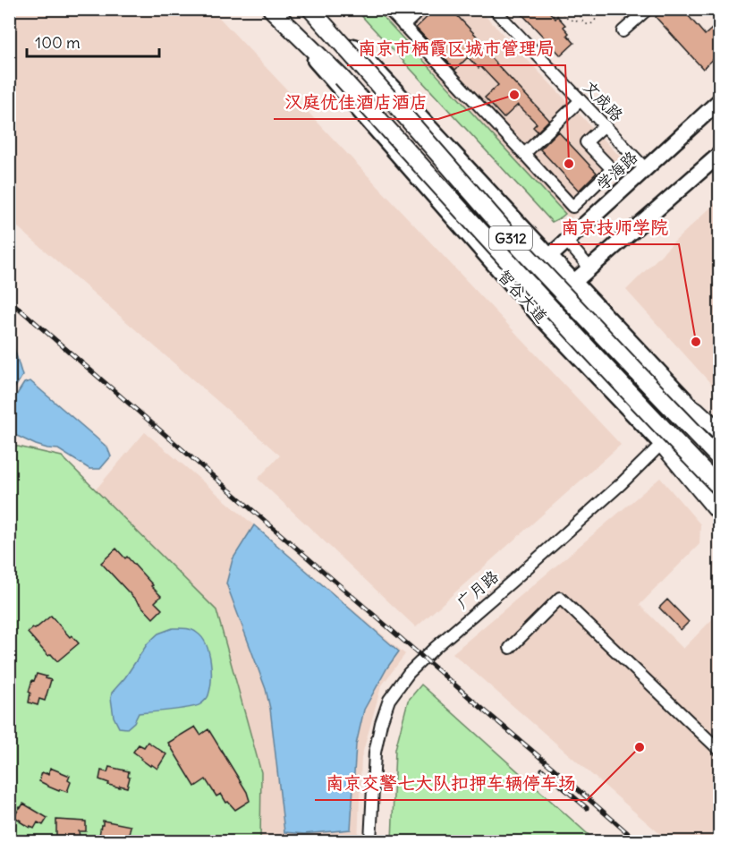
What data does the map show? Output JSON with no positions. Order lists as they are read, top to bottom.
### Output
{
  "streets": {
    "highway": ["G312", "智谷大道"],
    "main road": ["学海路"],
    "street": ["文成路", "广月路"]
  },
  "crossings": [
    ["文成路", "学海路"],
    ["学海路", "G312"],
    ["学海路", "智谷大道"],
    ["G312", "广月路"],
    ["智谷大道", "广月路"]
  ],
  "places": [
    "汉庭优佳酒店酒店",
    "南京市栖霞区城市管理局",
    "南京技师学院",
    "南京交警七大队扣押车辆停车场"
  ],
  "scale_bar": "100 m"
}
